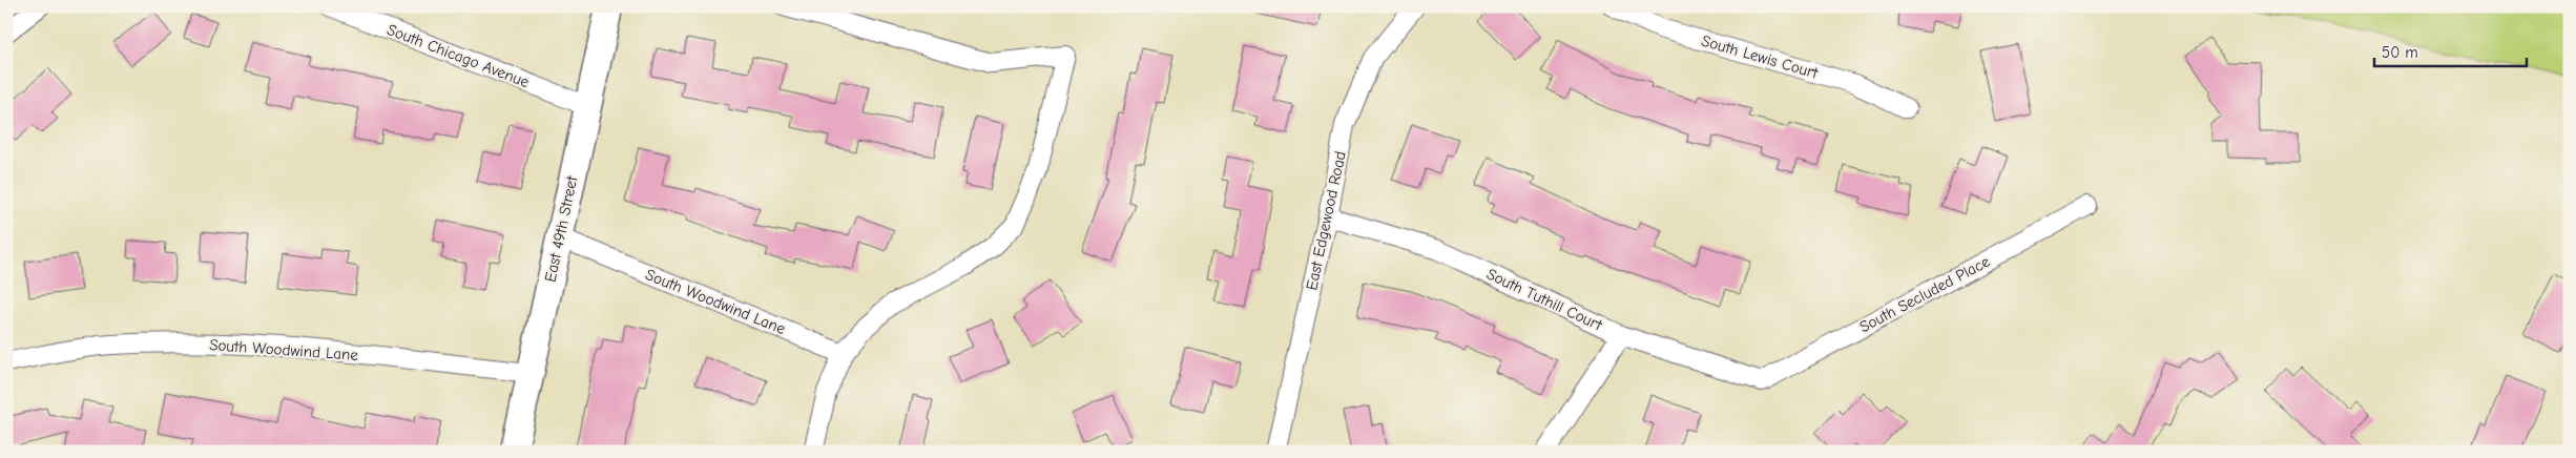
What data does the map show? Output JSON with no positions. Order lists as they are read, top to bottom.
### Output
{
  "streets": {
    "street": [
      "South Chicago Avenue",
      "South Lewis Court",
      "East Edgewood Road",
      "East 49th Street",
      "South Secluded Place",
      "South Tuthill Court",
      "South Woodwind Lane"
    ]
  },
  "crossings": [
    ["South Chicago Avenue", "East 49th Street"],
    ["East Edgewood Road", "South Tuthill Court"],
    ["East 49th Street", "South Woodwind Lane"],
    ["South Secluded Place", "South Tuthill Court"]
  ],
  "scale_bar": "50 m"
}
